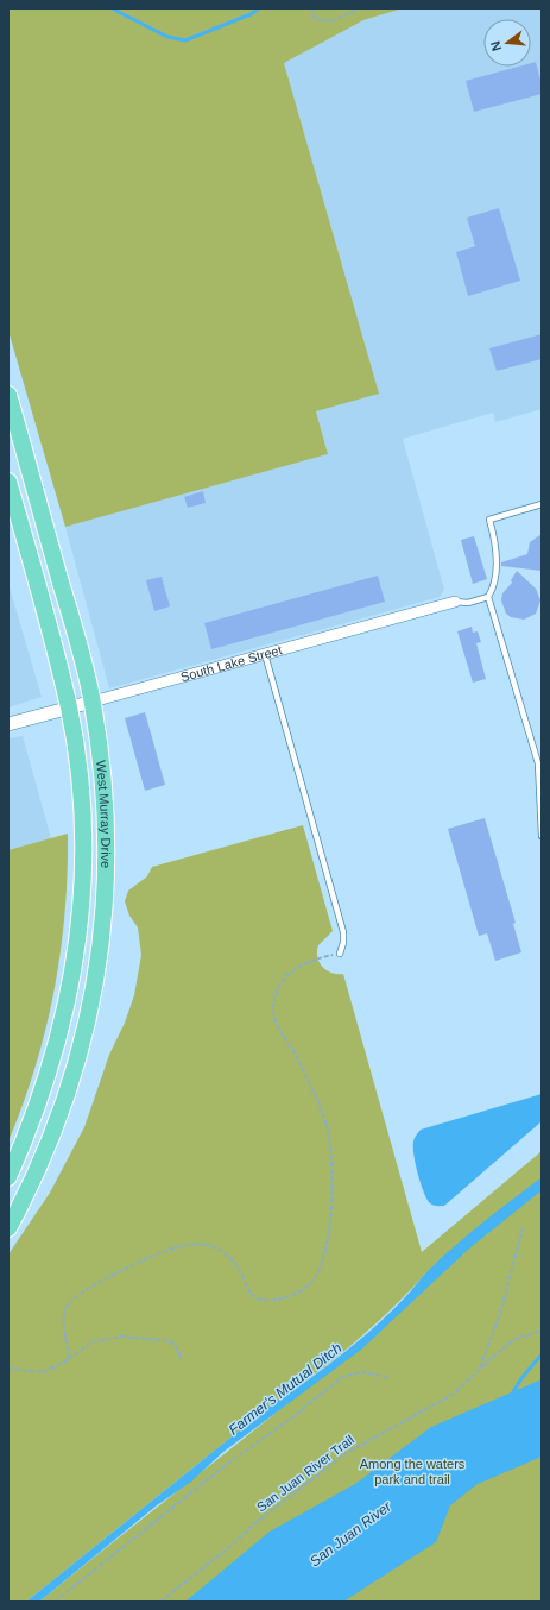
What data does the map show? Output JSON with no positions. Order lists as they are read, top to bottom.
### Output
{
  "streets": {
    "highway": ["West Murray Drive"],
    "street": ["South Lake Street"],
    "path": ["San Juan River Trail"]
  },
  "crossings": [
    ["South Lake Street", "West Murray Drive"]
  ],
  "water": ["Farmer's Mutual Ditch", "San Juan River"],
  "parks": ["Among the waters park and trail"],
  "north": "left"
}
